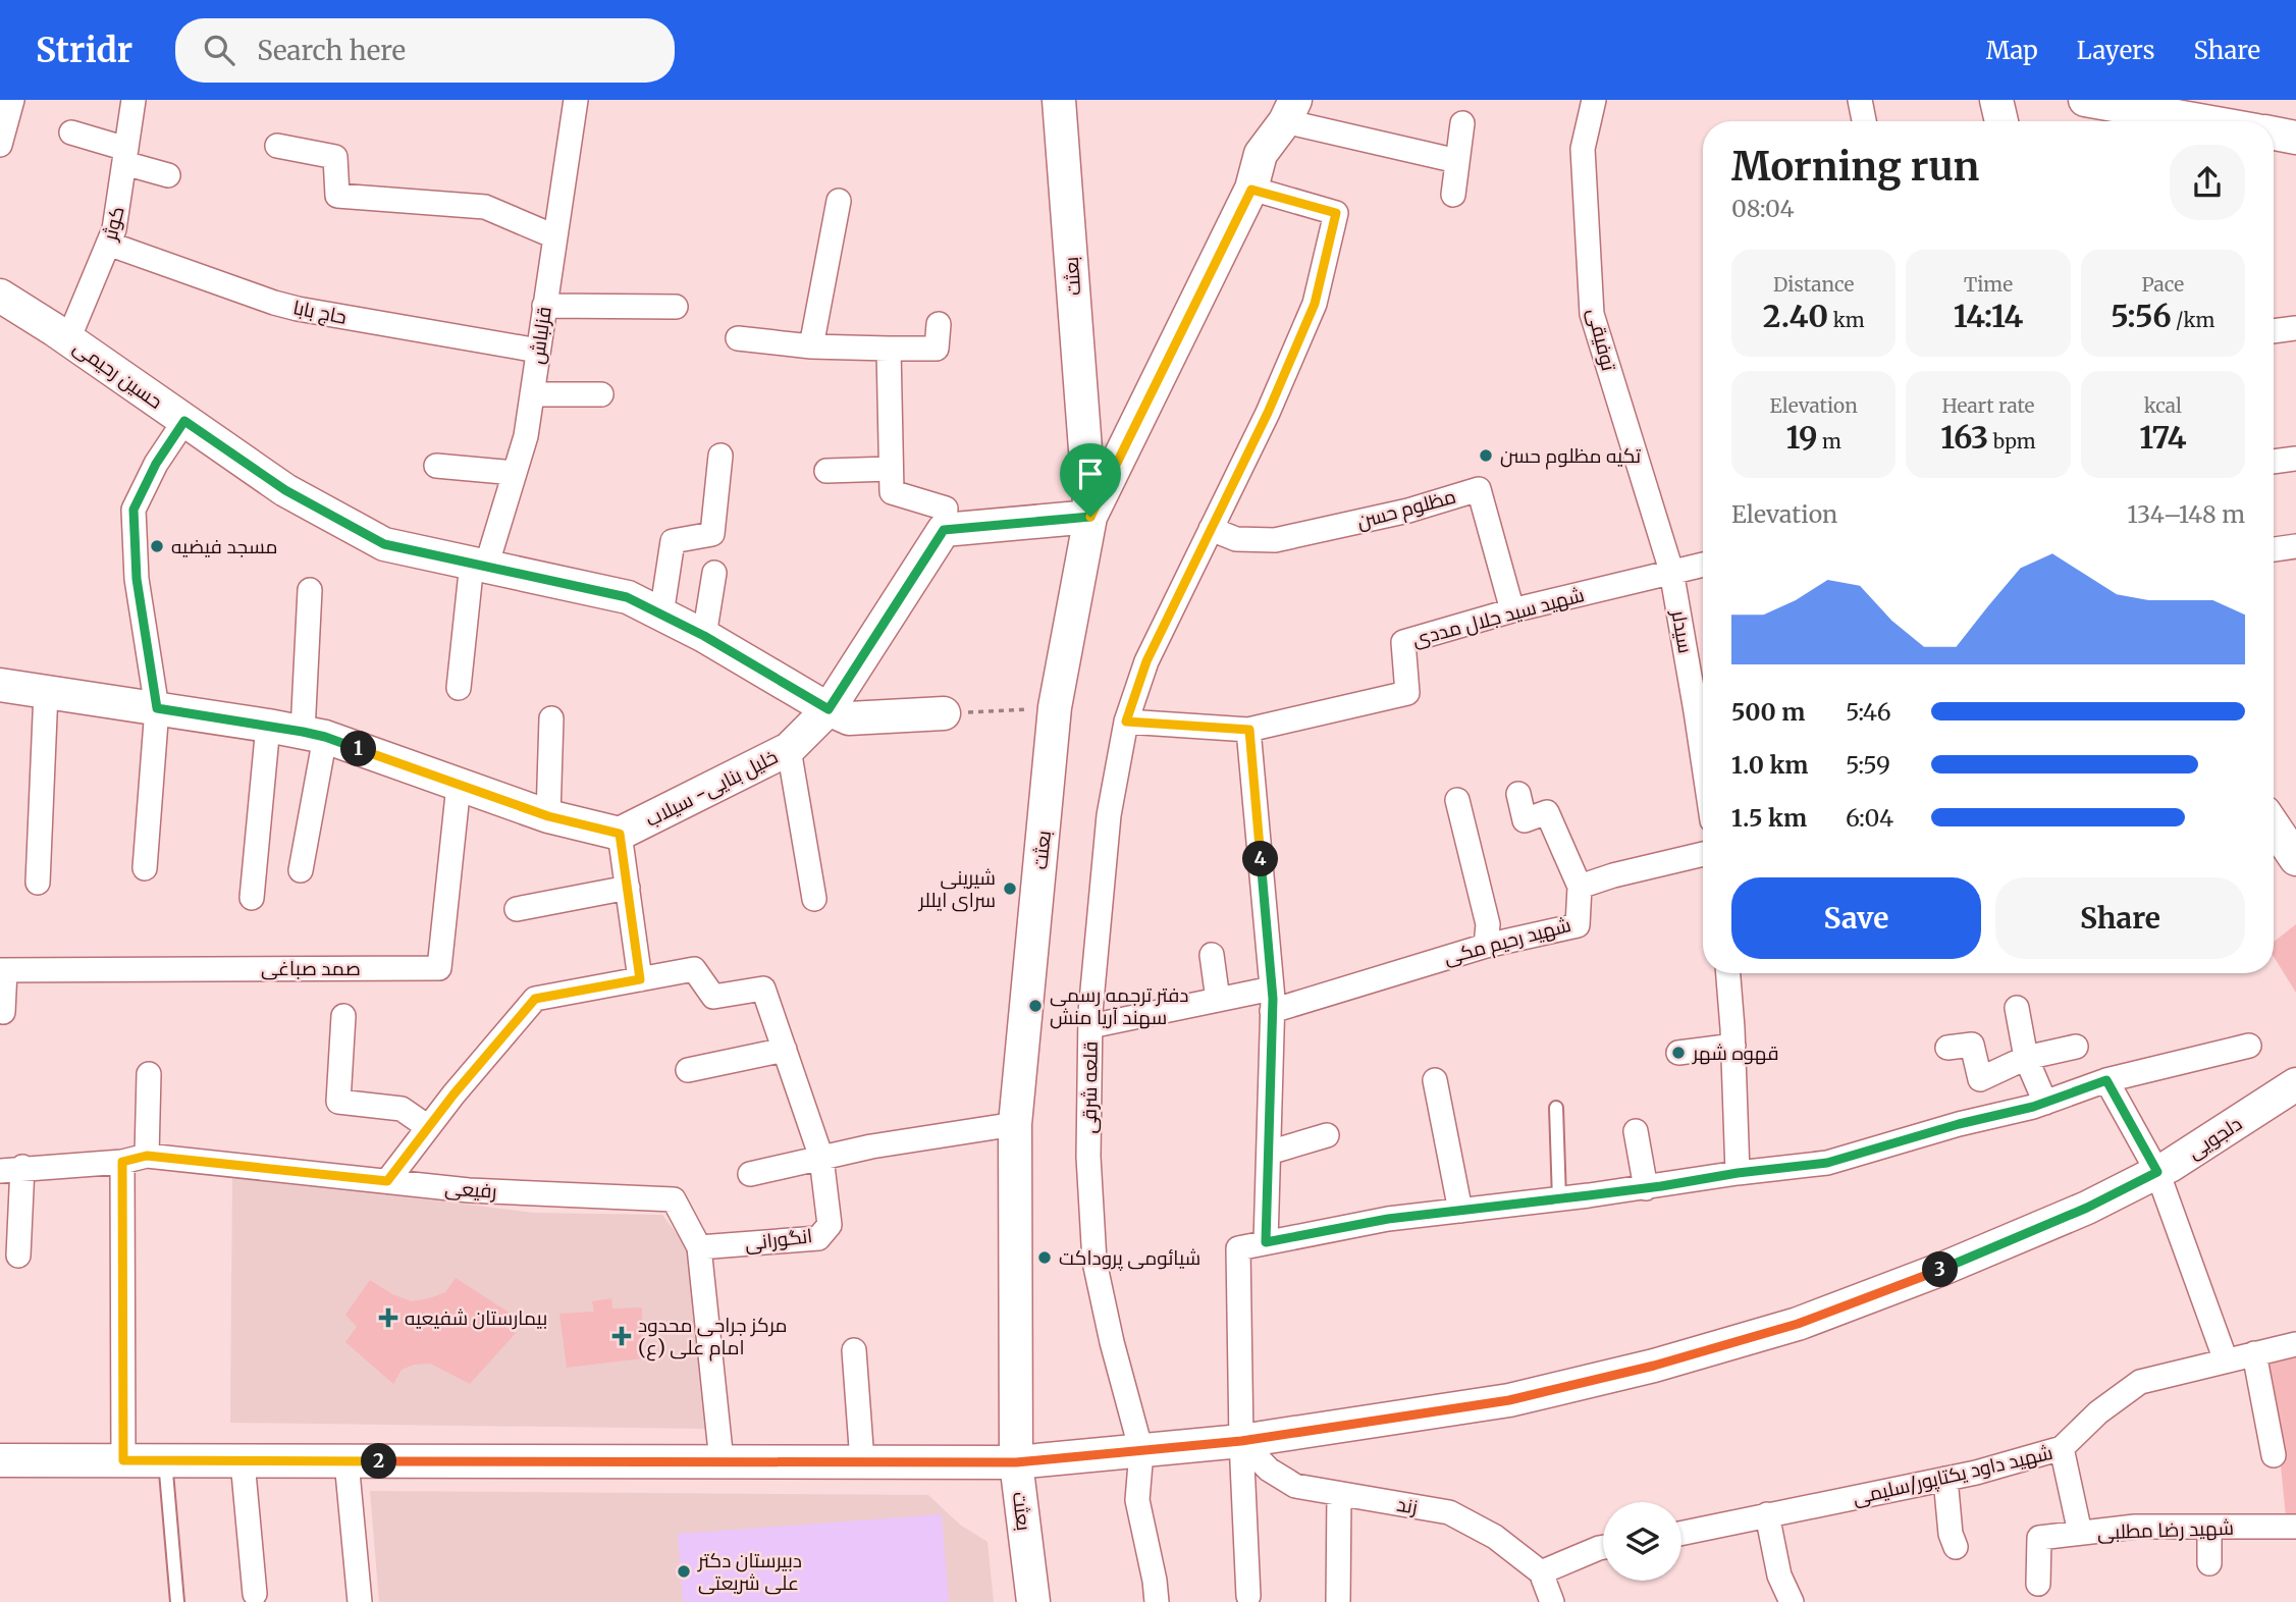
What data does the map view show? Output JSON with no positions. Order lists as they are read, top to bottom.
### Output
{
  "streets": {
    "main road": [
      "بعثت",
      "حسین رحیمی",
      "خلیل بنایی- سیلاب",
      "دلجویی"
    ],
    "street": [
      "کوثر",
      "حاج بابا",
      "قزلباش",
      "توفیقی",
      "مظلوم حسن",
      "شهید سید جلال مددی",
      "سیدلر",
      "شهید رحیم مکی",
      "صمد صباغی",
      "قلعه شرقی",
      "رفیعی",
      "انگورانی",
      "شهید داود یکتاپور/سلیمی",
      "زند",
      "شهید رضا مطلبی"
    ]
  },
  "crossings": [
    ["کوثر", "حاج بابا"],
    ["کوثر", "حسین رحیمی"],
    ["بعثت", "دلجویی"],
    ["حاج بابا", "قزلباش"],
    ["قزلباش", "حسین رحیمی"],
    ["توفیقی", "شهید سید جلال مددی"],
    ["توفیقی", "سیدلر"],
    ["حسین رحیمی", "خلیل بنایی- سیلاب"],
    ["مظلوم حسن", "شهید سید جلال مددی"],
    ["مظلوم حسن", "قلعه شرقی"],
    ["شهید سید جلال مددی", "سیدلر"],
    ["شهید سید جلال مددی", "قلعه شرقی"],
    ["شهید رحیم مکی", "قلعه شرقی"],
    ["قلعه شرقی", "دلجویی"],
    ["دلجویی", "رفیعی"],
    ["دلجویی", "زند"],
    ["رفیعی", "انگورانی"]
  ],
  "places": {
    "other": [
      "تکیه مظلوم حسن",
      "مسجد فیضیه",
      "شیرینی سرای ایللر",
      "دفتر ترجمه رسمی سهند آریا منش",
      "قهوه شهر",
      "شیائومی پروداکت",
      "دبیرستان دکتر علی شریعتی"
    ],
    "health": ["بیمارستان شفیعیه", "مرکز جراحی محدود امام علی (ع)"]
  },
  "page": {
    "header": "Stridr",
    "search": "Search here",
    "nav": ["Map", "Layers", "Share"],
    "heading": ["Morning run", "08:04"],
    "stats": [
      ["Distance", "2.40 km"],
      ["Time", "14:14"],
      ["Pace", "5:56 /km"],
      ["Elevation", "19 m"],
      ["Heart rate", "163 bpm"],
      ["kcal", "174"]
    ],
    "chart": ["Elevation", "134–148 m"],
    "list": [
      {
        "name": "500 m",
        "note": "5:46"
      },
      {
        "name": "1.0 km",
        "note": "5:59"
      },
      {
        "name": "1.5 km",
        "note": "6:04"
      }
    ],
    "pins": [
      "1",
      "4",
      "3",
      "2"
    ],
    "buttons": ["Save", "Share"]
  }
}
